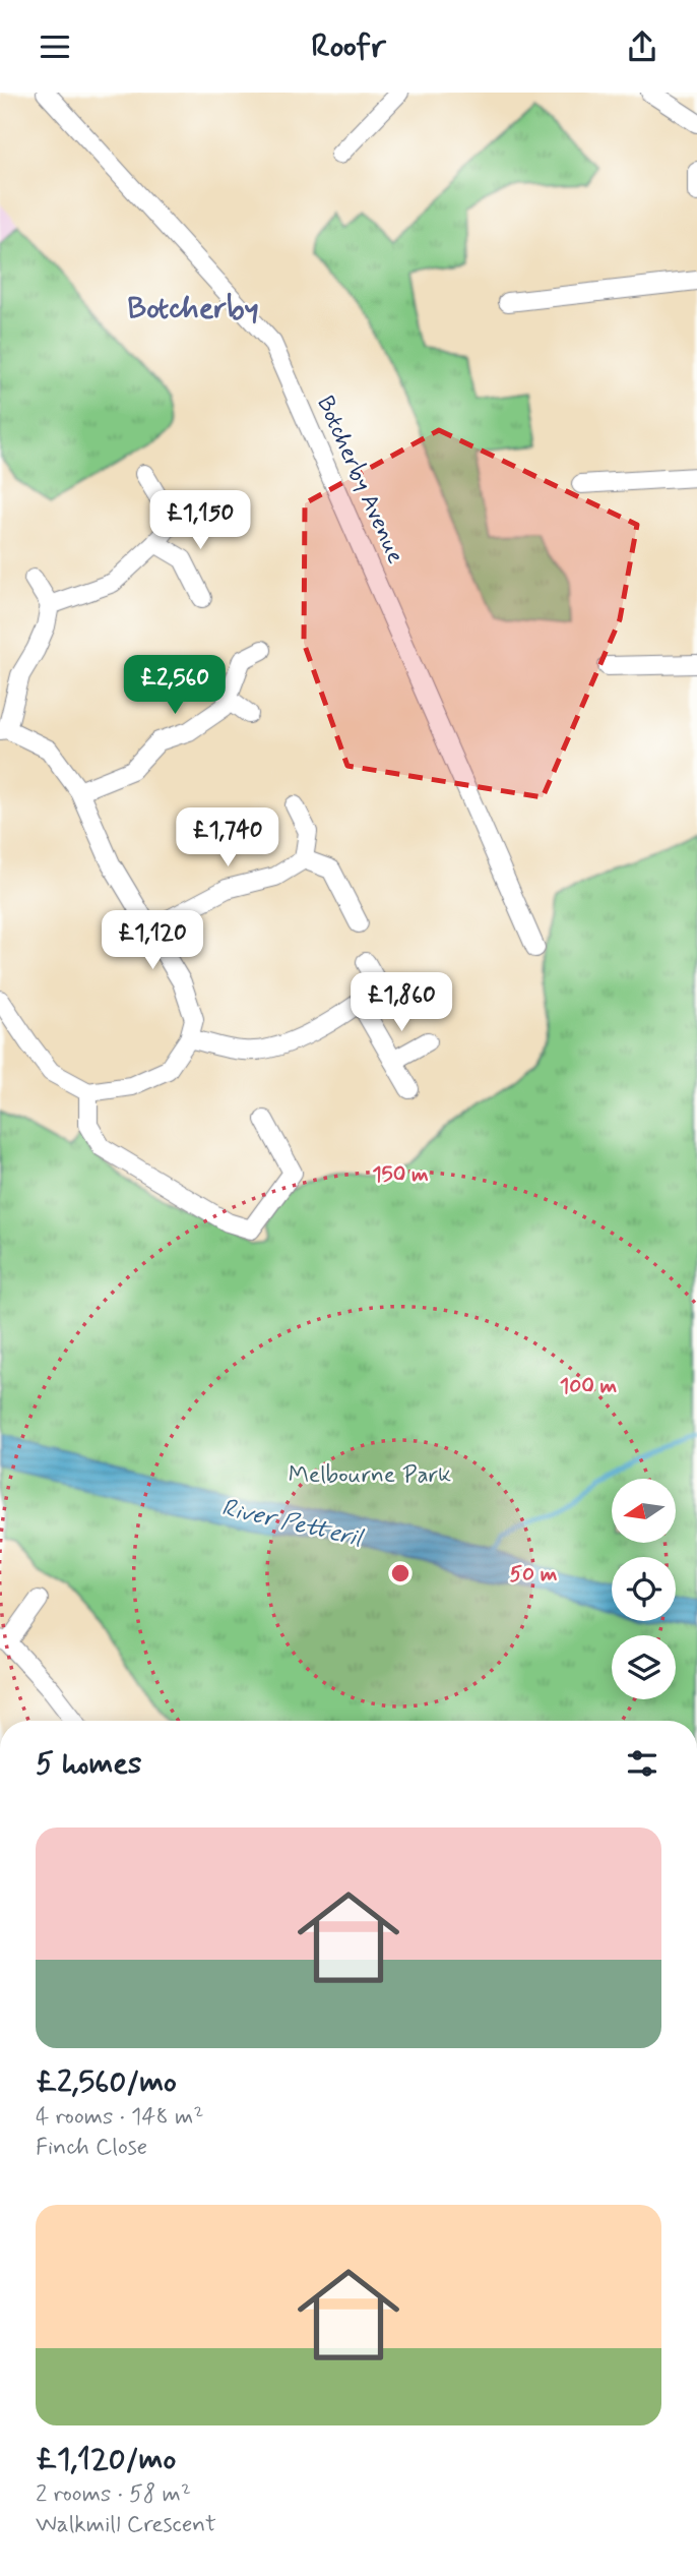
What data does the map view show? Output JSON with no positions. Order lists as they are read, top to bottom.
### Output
{
  "streets": {
    "street": ["Botcherby Avenue"]
  },
  "districts": ["Botcherby"],
  "water": ["River Petteril"],
  "parks": ["Melbourne Park"],
  "north": "left",
  "page": {
    "header": "Roofr",
    "price": [
      "£1,150",
      "£2,560",
      "£1,740",
      "£1,120",
      "£1,860"
    ],
    "heading": "5 homes",
    "list": [
      {
        "name": "£2,560/mo",
        "note": "4 rooms · 148 m² · Finch Close"
      },
      {
        "name": "£1,120/mo",
        "note": "2 rooms · 58 m² · Walkmill Crescent"
      }
    ]
  },
  "rings": ["150 m", "100 m", "50 m"]
}
